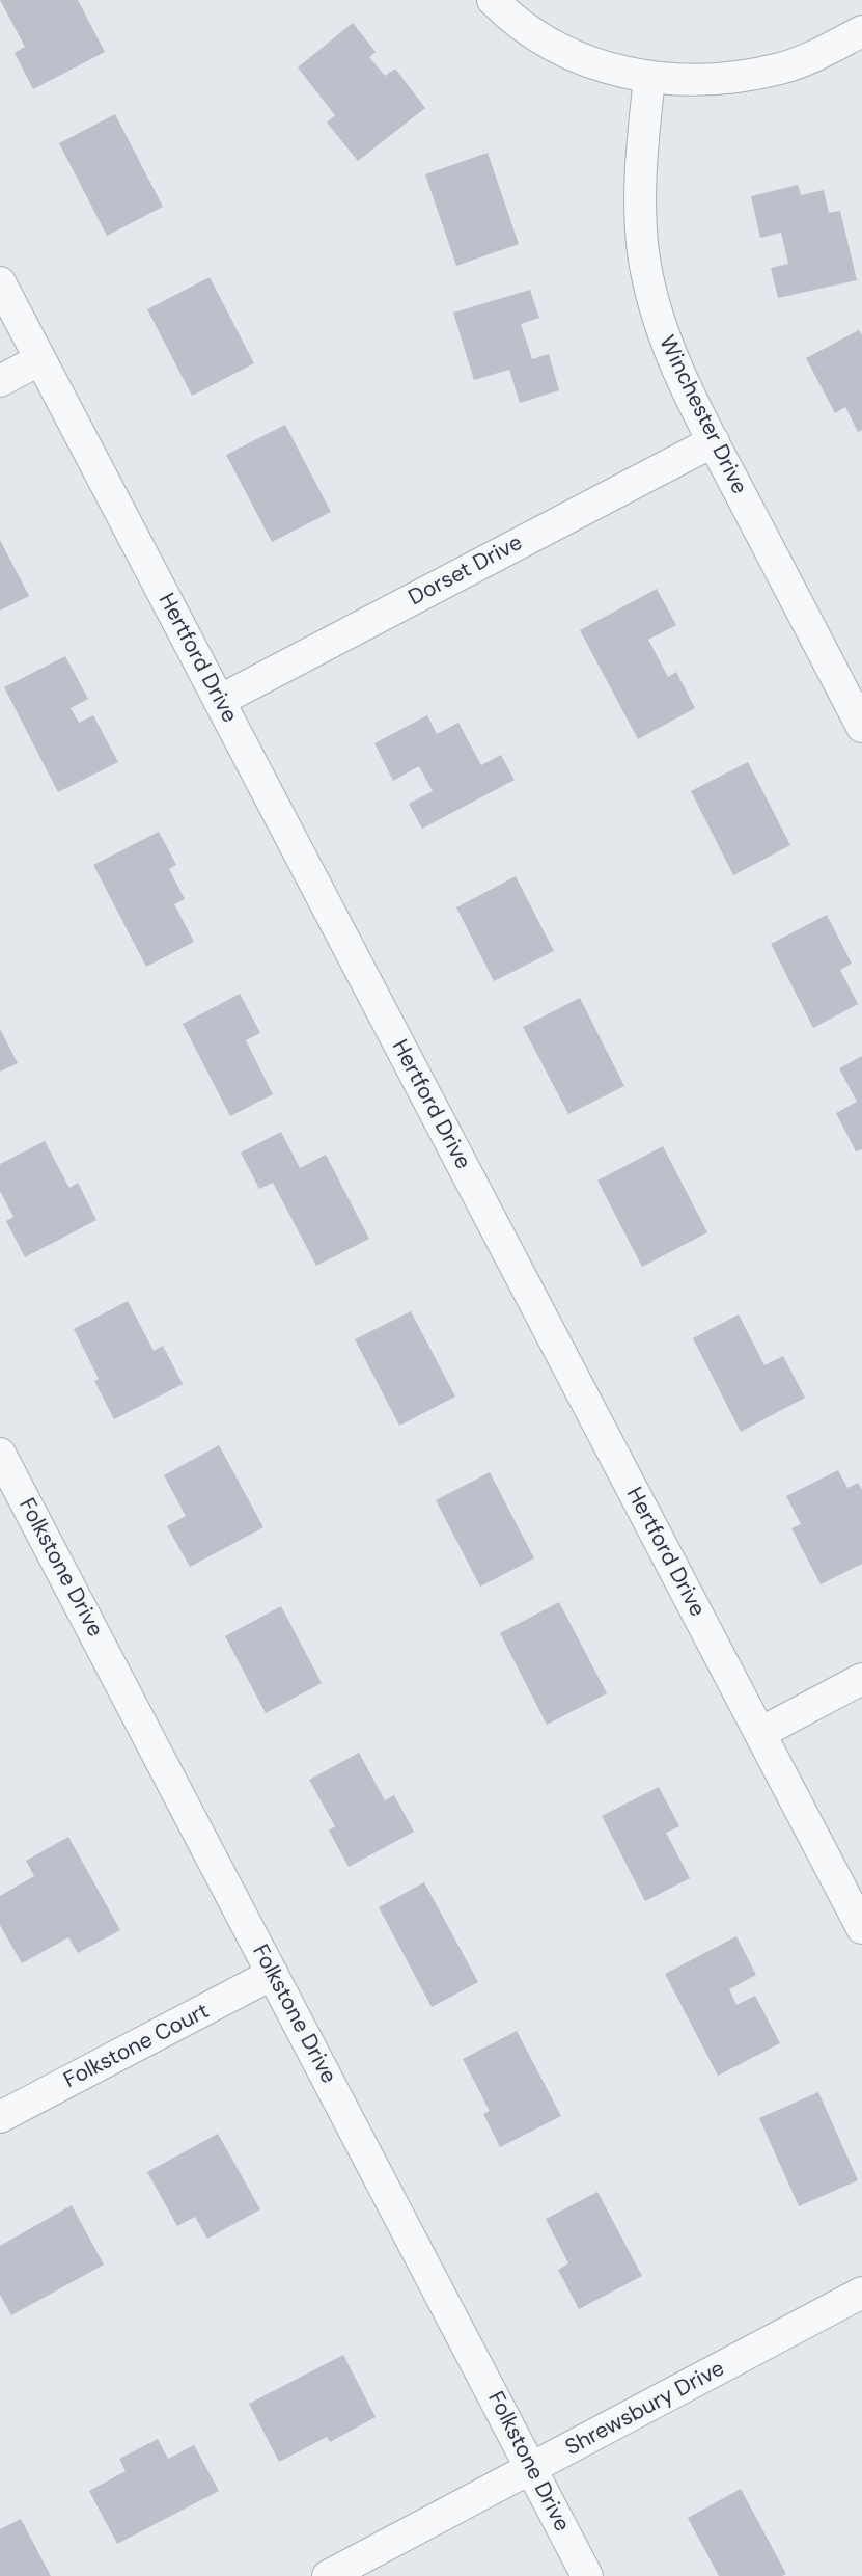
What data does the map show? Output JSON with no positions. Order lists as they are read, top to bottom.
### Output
{
  "streets": {
    "street": [
      "Winchester Drive",
      "Dorset Drive",
      "Hertford Drive",
      "Folkstone Drive",
      "Folkstone Court",
      "Shrewsbury Drive"
    ]
  },
  "crossings": [
    ["Winchester Drive", "Dorset Drive"],
    ["Dorset Drive", "Hertford Drive"],
    ["Folkstone Drive", "Folkstone Court"],
    ["Folkstone Drive", "Shrewsbury Drive"]
  ]
}
